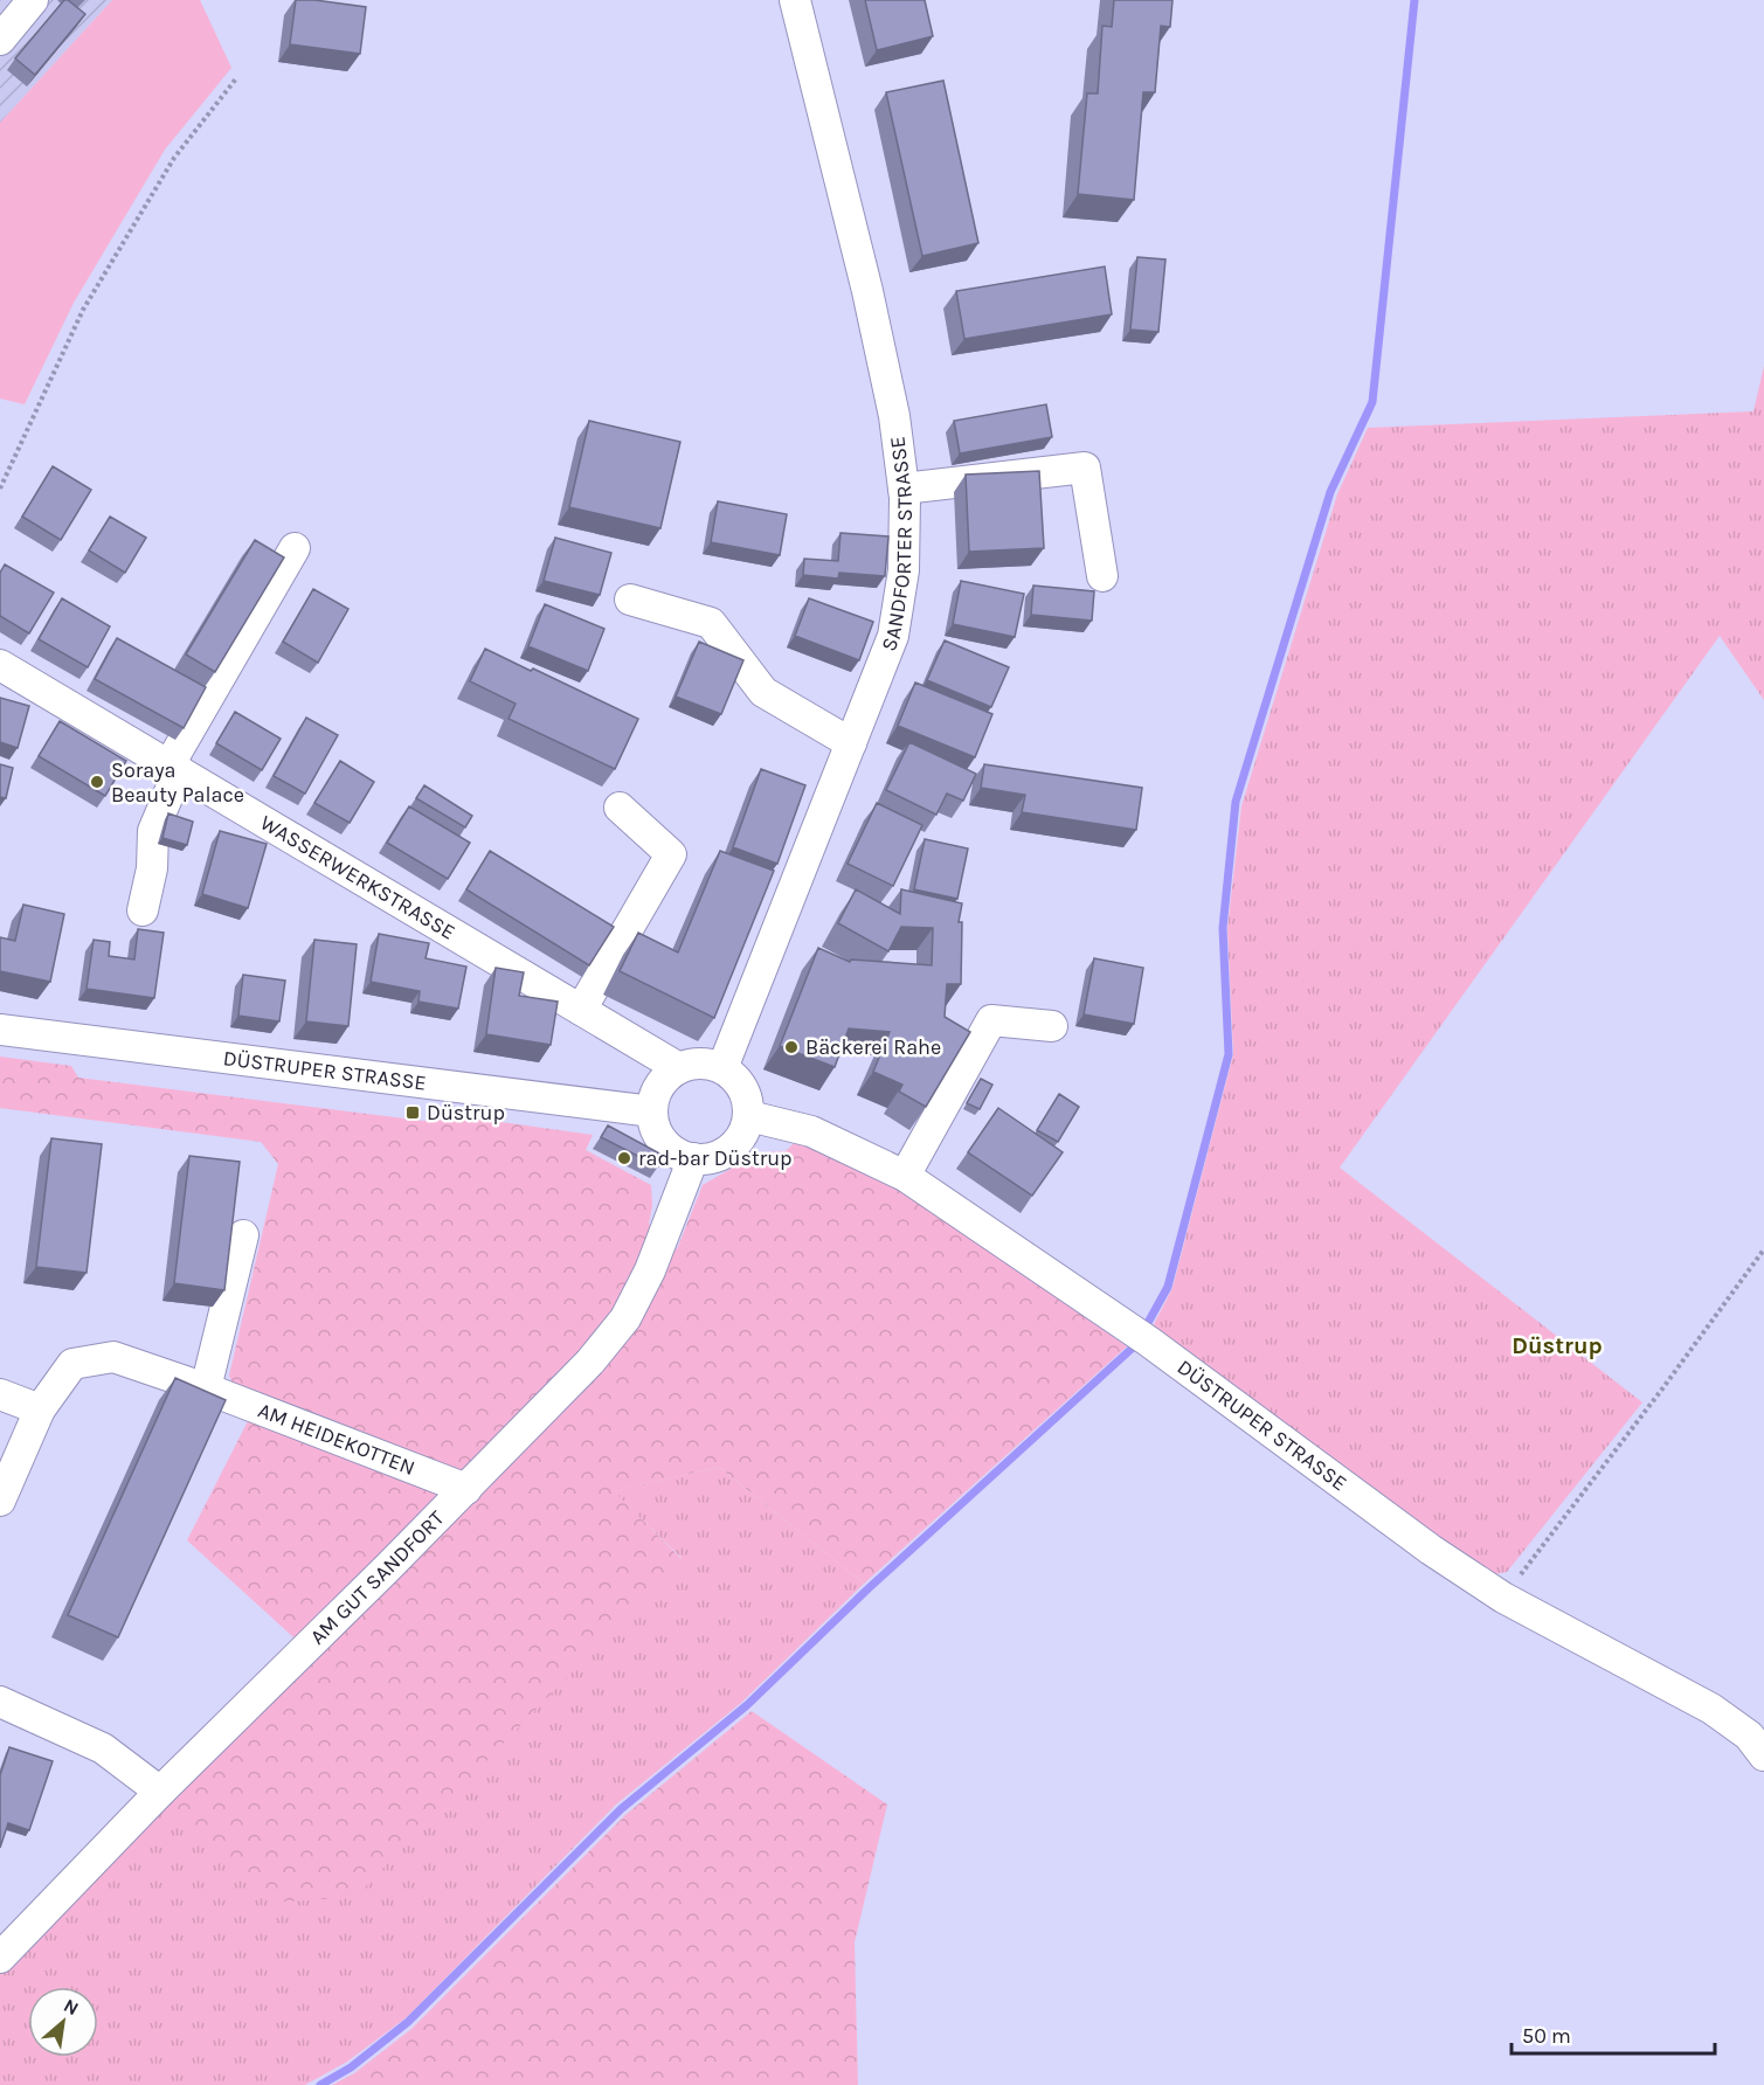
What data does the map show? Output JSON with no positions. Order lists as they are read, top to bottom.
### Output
{
  "streets": {
    "street": [
      "SANDFORTER STRASSE",
      "WASSERWERKSTRASSE",
      "DÜSTRUPER STRASSE",
      "AM HEIDEKOTTEN",
      "AM GUT SANDFORT"
    ]
  },
  "crossings": [
    ["SANDFORTER STRASSE", "WASSERWERKSTRASSE"],
    ["SANDFORTER STRASSE", "DÜSTRUPER STRASSE"],
    ["SANDFORTER STRASSE", "AM GUT SANDFORT"],
    ["WASSERWERKSTRASSE", "DÜSTRUPER STRASSE"],
    ["WASSERWERKSTRASSE", "AM GUT SANDFORT"],
    ["DÜSTRUPER STRASSE", "AM GUT SANDFORT"],
    ["AM HEIDEKOTTEN", "AM GUT SANDFORT"]
  ],
  "districts": ["Düstrup"],
  "places": {
    "other": ["Soraya Beauty Palace", "Bäckerei Rahe", "rad-bar Düstrup"],
    "transit": ["Düstrup"]
  },
  "scale_bar": "50 m",
  "north": "top right"
}
